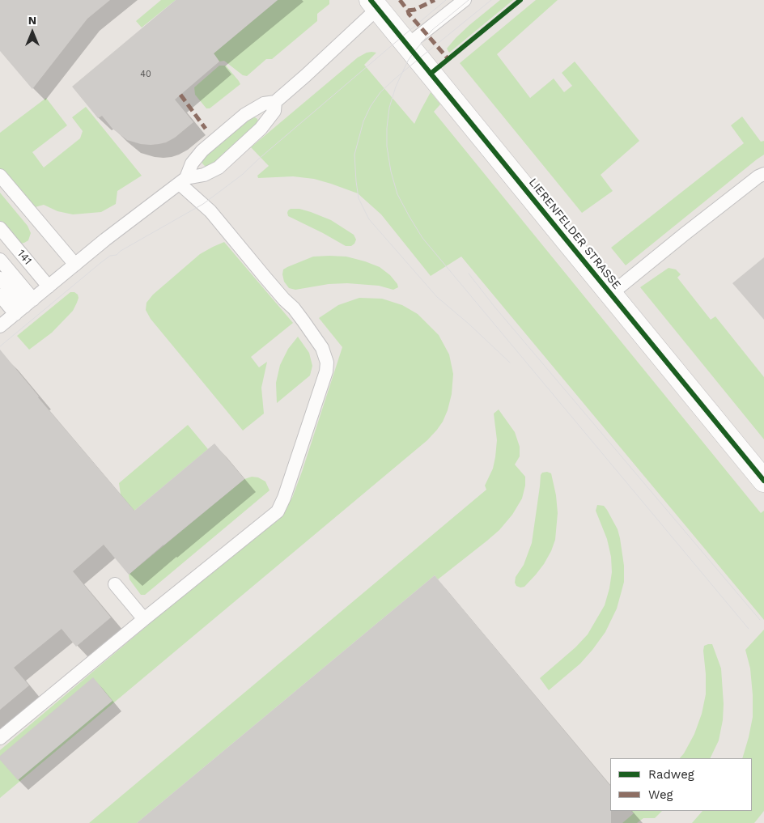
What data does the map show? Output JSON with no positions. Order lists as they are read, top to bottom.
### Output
{
  "streets": {
    "street": ["LIERENFELDER STRASSE"],
    "lane": ["141"]
  },
  "house_numbers": ["40"],
  "legend": ["Radweg", "Weg"],
  "north": "top"
}
